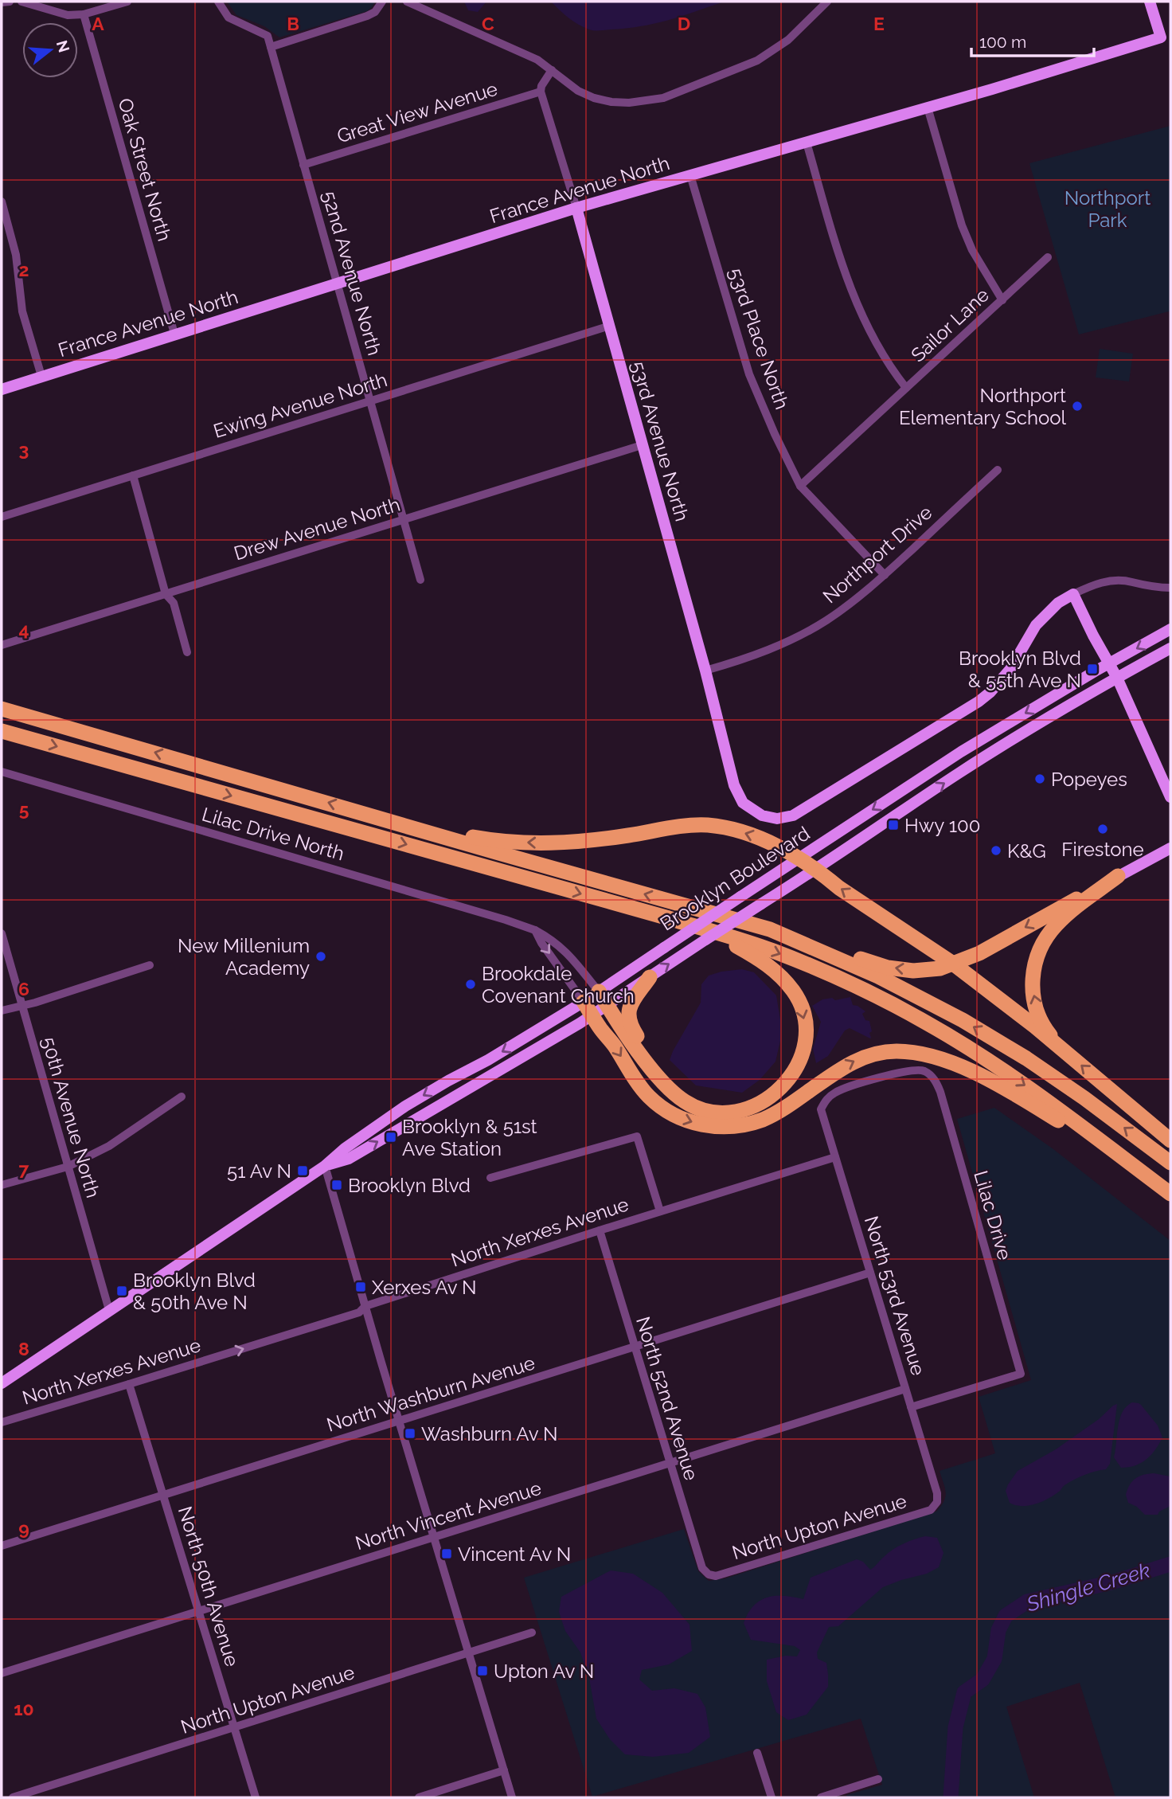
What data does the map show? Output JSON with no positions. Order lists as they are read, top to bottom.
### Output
{
  "streets": {
    "street": [
      "Great View Avenue",
      "Oak Street North",
      "France Avenue North",
      "52nd Avenue North",
      "Sailor Lane",
      "53rd Place North",
      "Ewing Avenue North",
      "53rd Avenue North",
      "Drew Avenue North",
      "Northport Drive",
      "Lilac Drive North",
      "Brooklyn Boulevard",
      "50th Avenue North",
      "Lilac Drive",
      "North Xerxes Avenue",
      "North 53rd Avenue",
      "North Washburn Avenue",
      "North 52nd Avenue",
      "North Vincent Avenue",
      "North Upton Avenue",
      "North 50th Avenue"
    ]
  },
  "crossings": [
    ["Great View Avenue", "52nd Avenue North"],
    ["Great View Avenue", "53rd Avenue North"],
    ["Oak Street North", "France Avenue North"],
    ["France Avenue North", "52nd Avenue North"],
    ["France Avenue North", "53rd Place North"],
    ["France Avenue North", "53rd Avenue North"],
    ["52nd Avenue North", "Ewing Avenue North"],
    ["52nd Avenue North", "Drew Avenue North"],
    ["Sailor Lane", "53rd Place North"],
    ["53rd Place North", "Northport Drive"],
    ["Ewing Avenue North", "53rd Avenue North"],
    ["53rd Avenue North", "Drew Avenue North"],
    ["53rd Avenue North", "Northport Drive"],
    ["Lilac Drive North", "Brooklyn Boulevard"],
    ["Brooklyn Boulevard", "50th Avenue North"],
    ["Lilac Drive", "North 53rd Avenue"],
    ["North Xerxes Avenue", "North 53rd Avenue"],
    ["North Xerxes Avenue", "North 52nd Avenue"],
    ["North Xerxes Avenue", "North 50th Avenue"],
    ["North 53rd Avenue", "North Washburn Avenue"],
    ["North 53rd Avenue", "North Vincent Avenue"],
    ["North 53rd Avenue", "North Upton Avenue"],
    ["North Washburn Avenue", "North 52nd Avenue"],
    ["North Washburn Avenue", "North 50th Avenue"],
    ["North 52nd Avenue", "North Vincent Avenue"],
    ["North 52nd Avenue", "North Upton Avenue"],
    ["North Vincent Avenue", "North 50th Avenue"],
    ["North Upton Avenue", "North 50th Avenue"]
  ],
  "water": ["Shingle Creek"],
  "parks": ["Northport Park"],
  "places": {
    "other": [
      "Northport Elementary School",
      "Popeyes",
      "Firestone",
      "K&G",
      "New Millenium Academy",
      "Brookdale Covenant Church"
    ],
    "transit": [
      "Brooklyn Blvd & 55th Ave N",
      "Hwy 100",
      "Brooklyn & 51st Ave Station",
      "51 Av N",
      "Brooklyn Blvd",
      "Xerxes Av N",
      "Brooklyn Blvd & 50th Ave N",
      "Washburn Av N",
      "Vincent Av N",
      "Upton Av N"
    ]
  },
  "scale_bar": "100 m",
  "north": "right",
  "grid": {
    "columns": [
      "A",
      "B",
      "C",
      "D",
      "E"
    ],
    "rows": [
      "2",
      "3",
      "4",
      "5",
      "6",
      "7",
      "8",
      "9",
      "10"
    ]
  }
}
